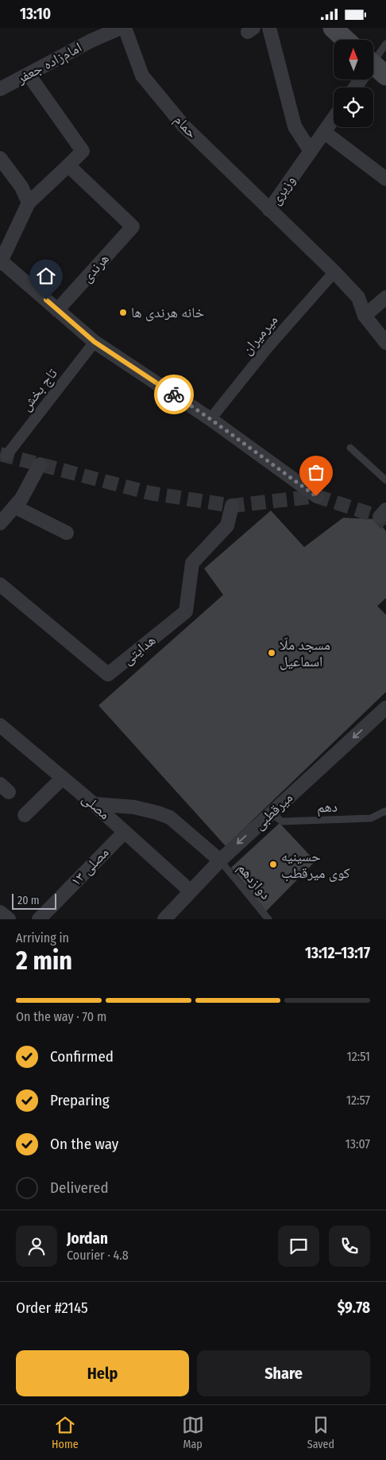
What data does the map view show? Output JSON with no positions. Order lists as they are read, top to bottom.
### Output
{
  "streets": {
    "street": [
      "امام‌زاده جعفر",
      "حمام",
      "وزیری",
      "هرندی",
      "میرمیران",
      "تاج بخش",
      "هدایتی",
      "مصلی",
      "میرقطبی",
      "مصلی ۱۳"
    ],
    "lane": ["دهم", "دوازدهم"]
  },
  "crossings": [
    ["حمام", "وزیری"],
    ["وزیری", "میرمیران"],
    ["مصلی", "میرقطبی"],
    ["مصلی", "مصلی ۱۳"],
    ["دهم", "میرقطبی"],
    ["میرقطبی", "دوازدهم"]
  ],
  "one_way": ["میرقطبی"],
  "places": ["خانه هرندی ها", "مسجد ملّا اسماعیل", "حسینیه کوی میرقطب"],
  "scale_bar": "20 m",
  "north": "top",
  "page": {
    "status": "13:10",
    "scale": "20 m",
    "heading": ["2 min", "Arriving in", "13:12–13:17"],
    "panel": [
      "Jordan",
      "Courier · 4.8",
      "Order #2145",
      "$9.78"
    ],
    "bar": "On the way · 70 m",
    "list": [
      ["Confirmed", "12:51"],
      ["Preparing", "12:57"],
      ["On the way", "13:07"],
      "Delivered"
    ],
    "buttons": ["Help", "Share"],
    "tabs": ["Home", "Map", "Saved"]
  }
}
